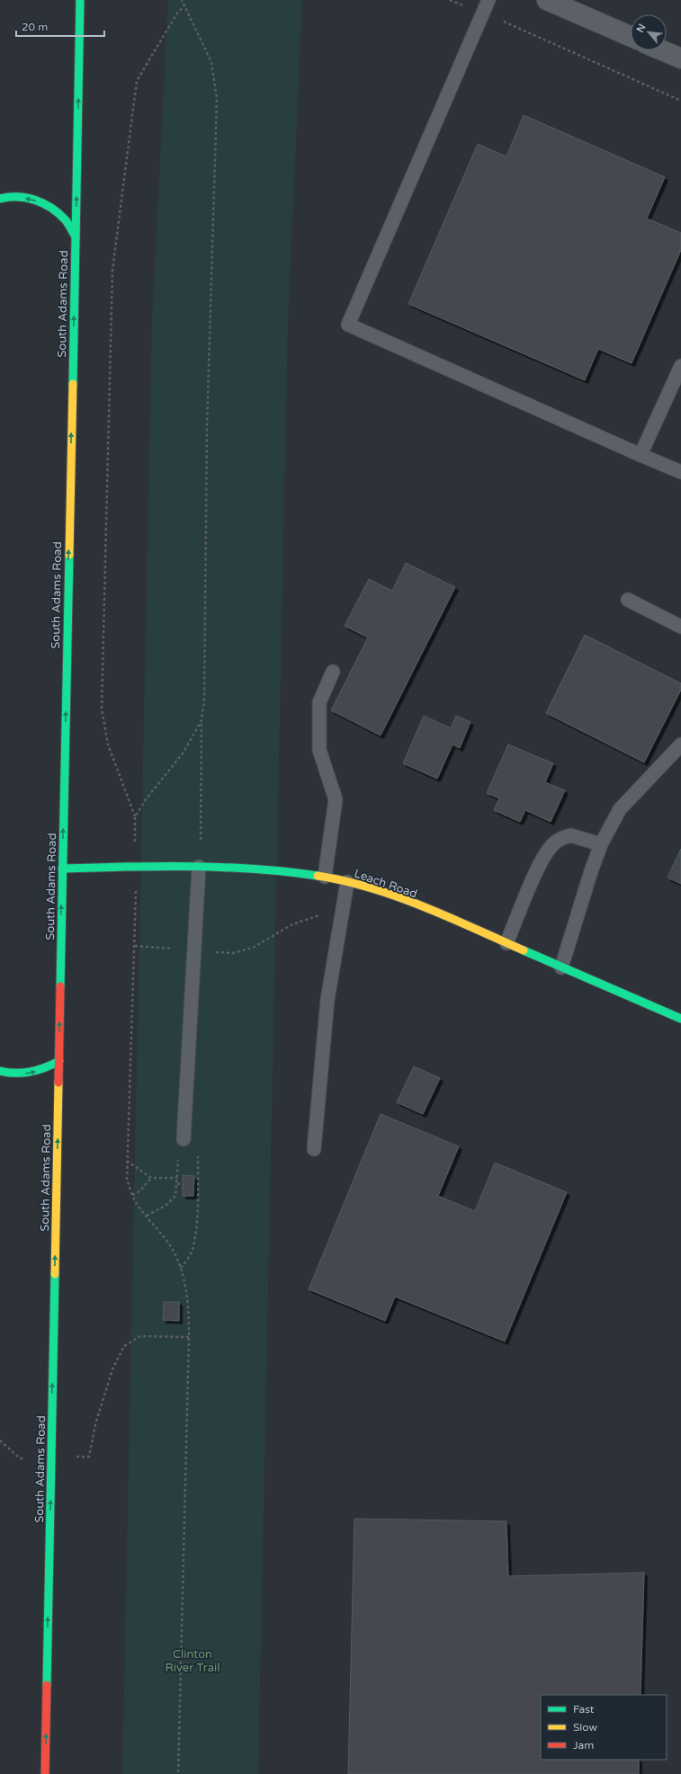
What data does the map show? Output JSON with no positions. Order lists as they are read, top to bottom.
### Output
{
  "streets": {
    "main road": ["South Adams Road", "Leach Road"]
  },
  "crossings": [
    ["South Adams Road", "Leach Road"]
  ],
  "one_way": ["South Adams Road"],
  "parks": ["Clinton River Trail"],
  "legend": ["Fast", "Slow", "Jam"],
  "scale_bar": "20 m",
  "north": "top left"
}
